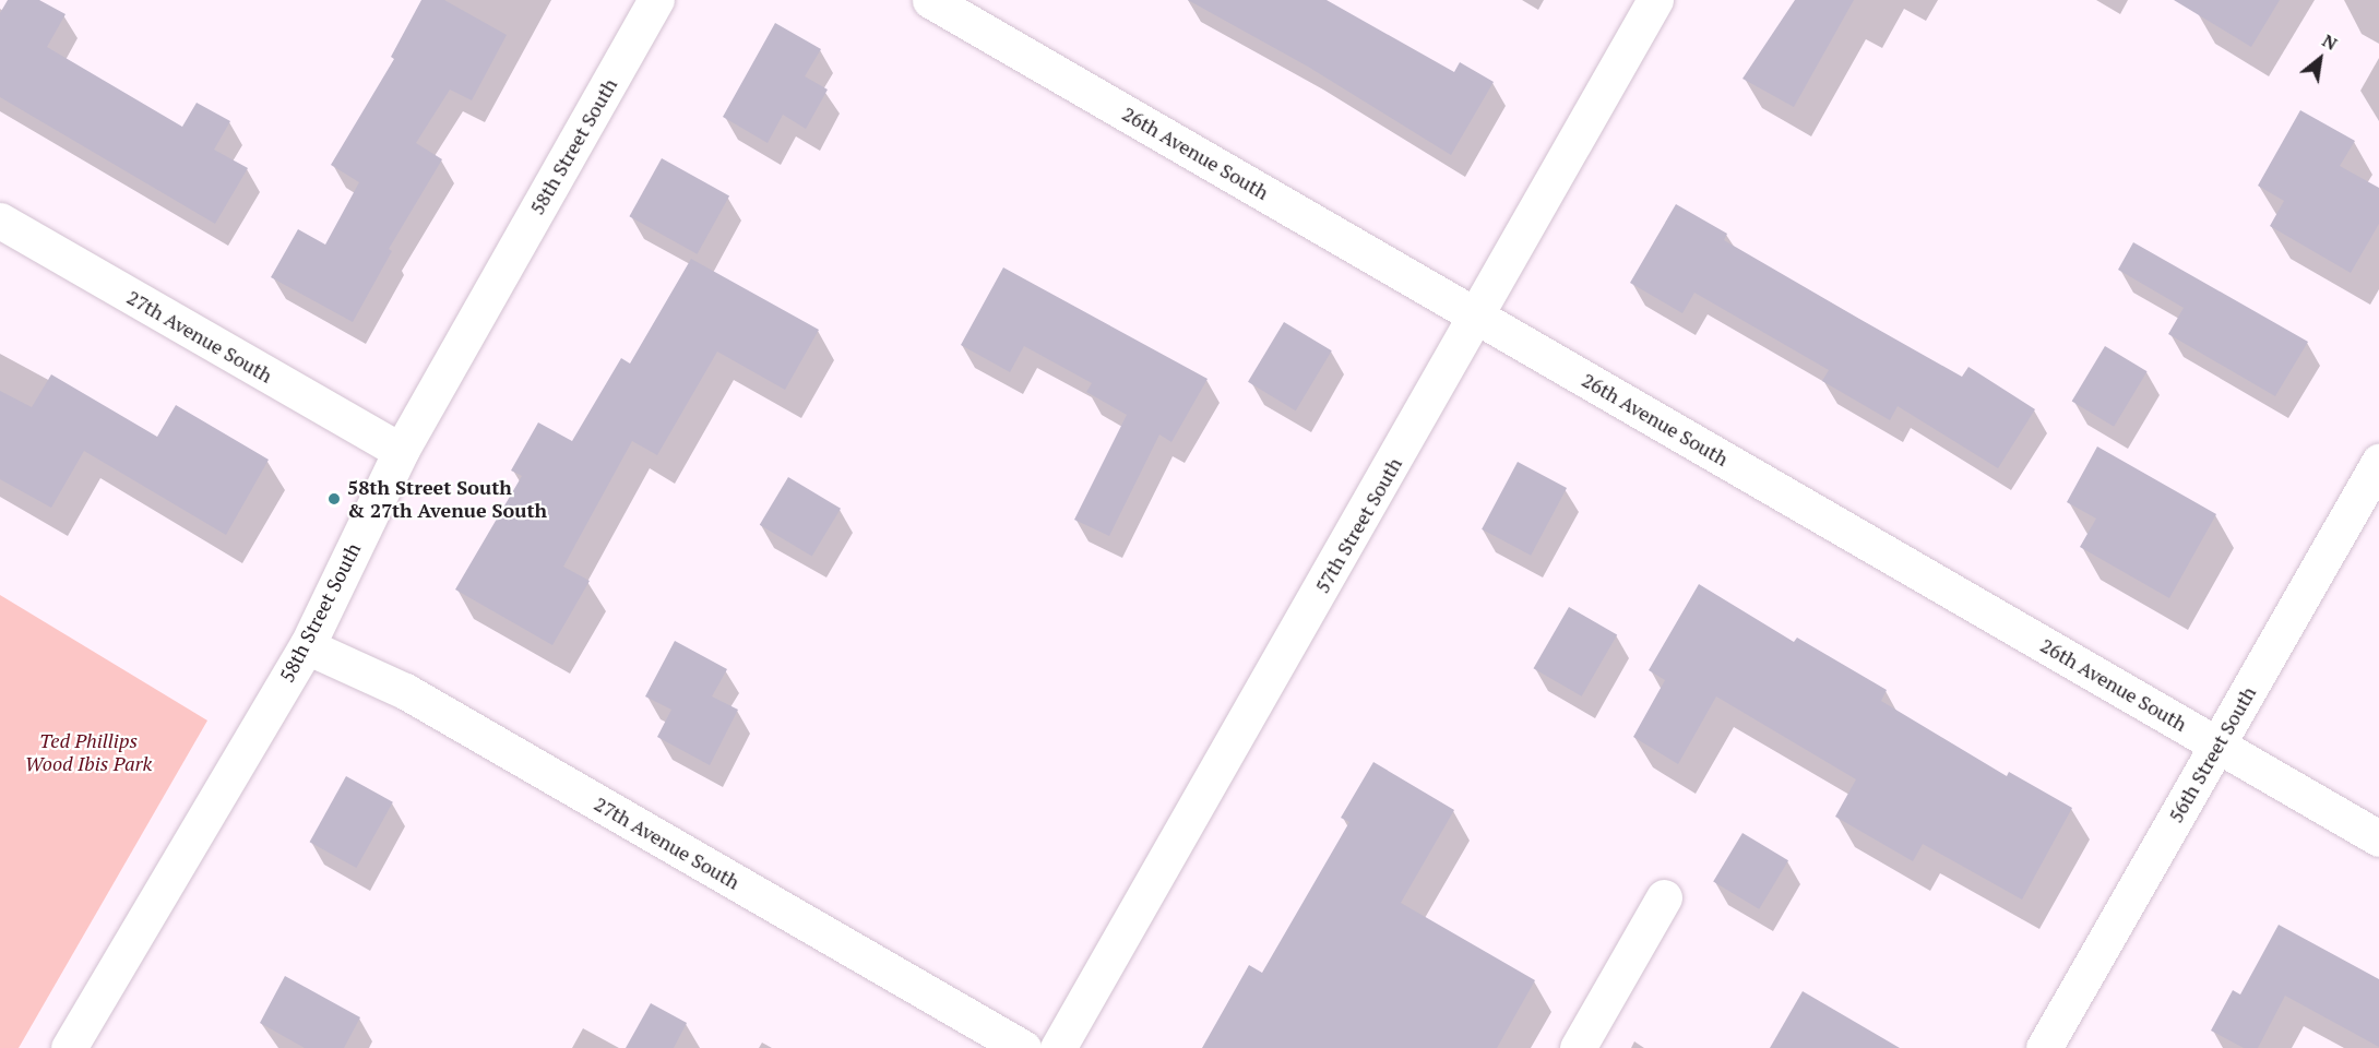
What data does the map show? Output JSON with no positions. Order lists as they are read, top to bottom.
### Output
{
  "streets": {
    "street": [
      "58th Street South",
      "26th Avenue South",
      "27th Avenue South",
      "57th Street South",
      "56th Street South"
    ]
  },
  "crossings": [
    ["58th Street South", "27th Avenue South"],
    ["26th Avenue South", "57th Street South"],
    ["26th Avenue South", "56th Street South"]
  ],
  "parks": ["Ted Phillips Wood Ibis Park"],
  "places": ["58th Street South & 27th Avenue South"],
  "north": "top right"
}
